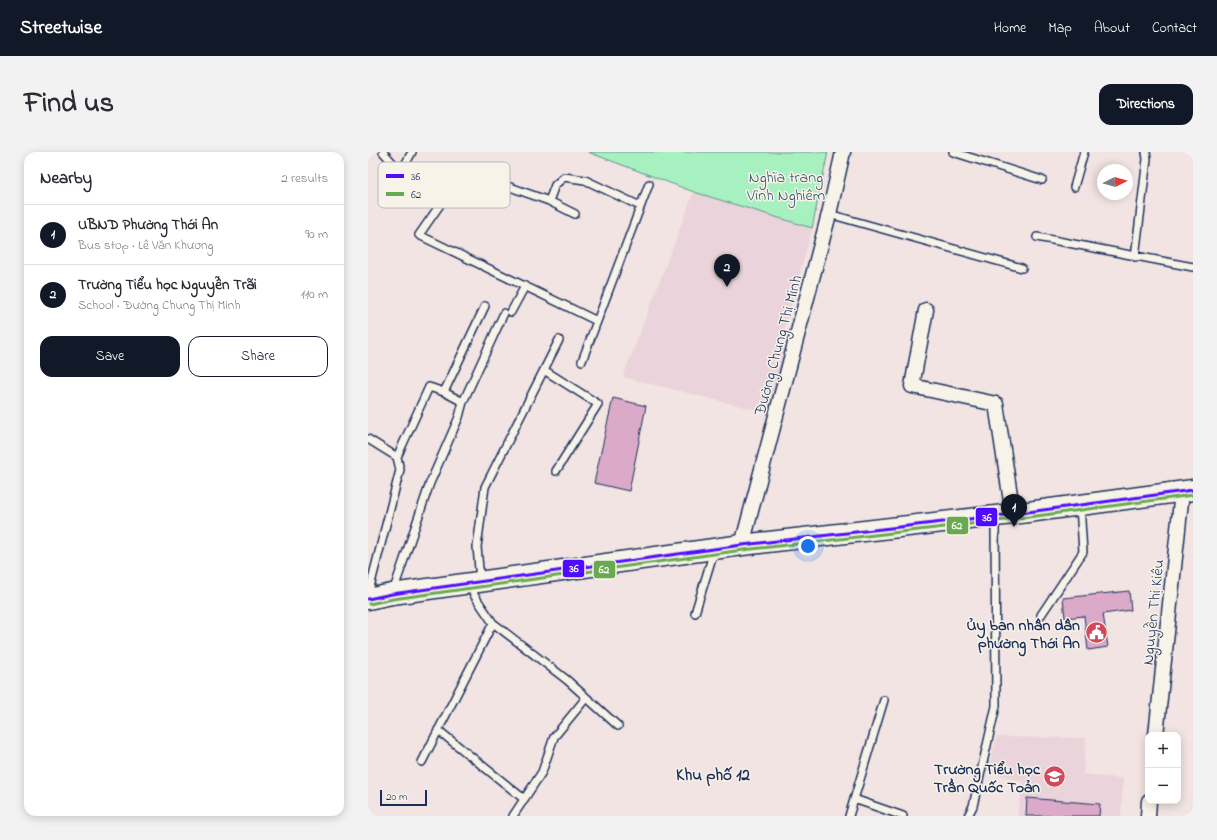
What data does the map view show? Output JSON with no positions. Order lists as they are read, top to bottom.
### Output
{
  "streets": {
    "street": ["Đường Chung Thị Minh", "Nguyễn Thị Kiêu"]
  },
  "districts": ["Khu phố 12"],
  "parks": ["Nghĩa trang Vĩnh Nghiêm"],
  "places": {
    "public building": ["Ủy ban nhân dân phường Thới An"],
    "school or university": ["Trường Tiểu học Trần Quốc Toản"]
  },
  "lines": ["transit line 36", "transit line 62"],
  "legend": ["36", "62"],
  "scale_bar": "20 m",
  "north": "right",
  "page": {
    "header": "Streetwise",
    "nav": [
      "Home",
      "Map",
      "About",
      "Contact"
    ],
    "title": "Find us",
    "buttons": [
      "Directions",
      ["Save", "Share"]
    ],
    "heading": ["Nearby", "2 results"],
    "list": [
      {
        "mark": "1",
        "name": "UBND Phường Thới An",
        "note": "Bus stop · Lê Văn Khương",
        "value": "90 m"
      },
      {
        "mark": "2",
        "name": "Trường Tiểu học Nguyễn Trãi",
        "note": "School · Đường Chung Thị Minh",
        "value": "110 m"
      }
    ],
    "pins": ["2", "1"],
    "map_buttons": ["+", "−"],
    "scale": "20 m"
  }
}
